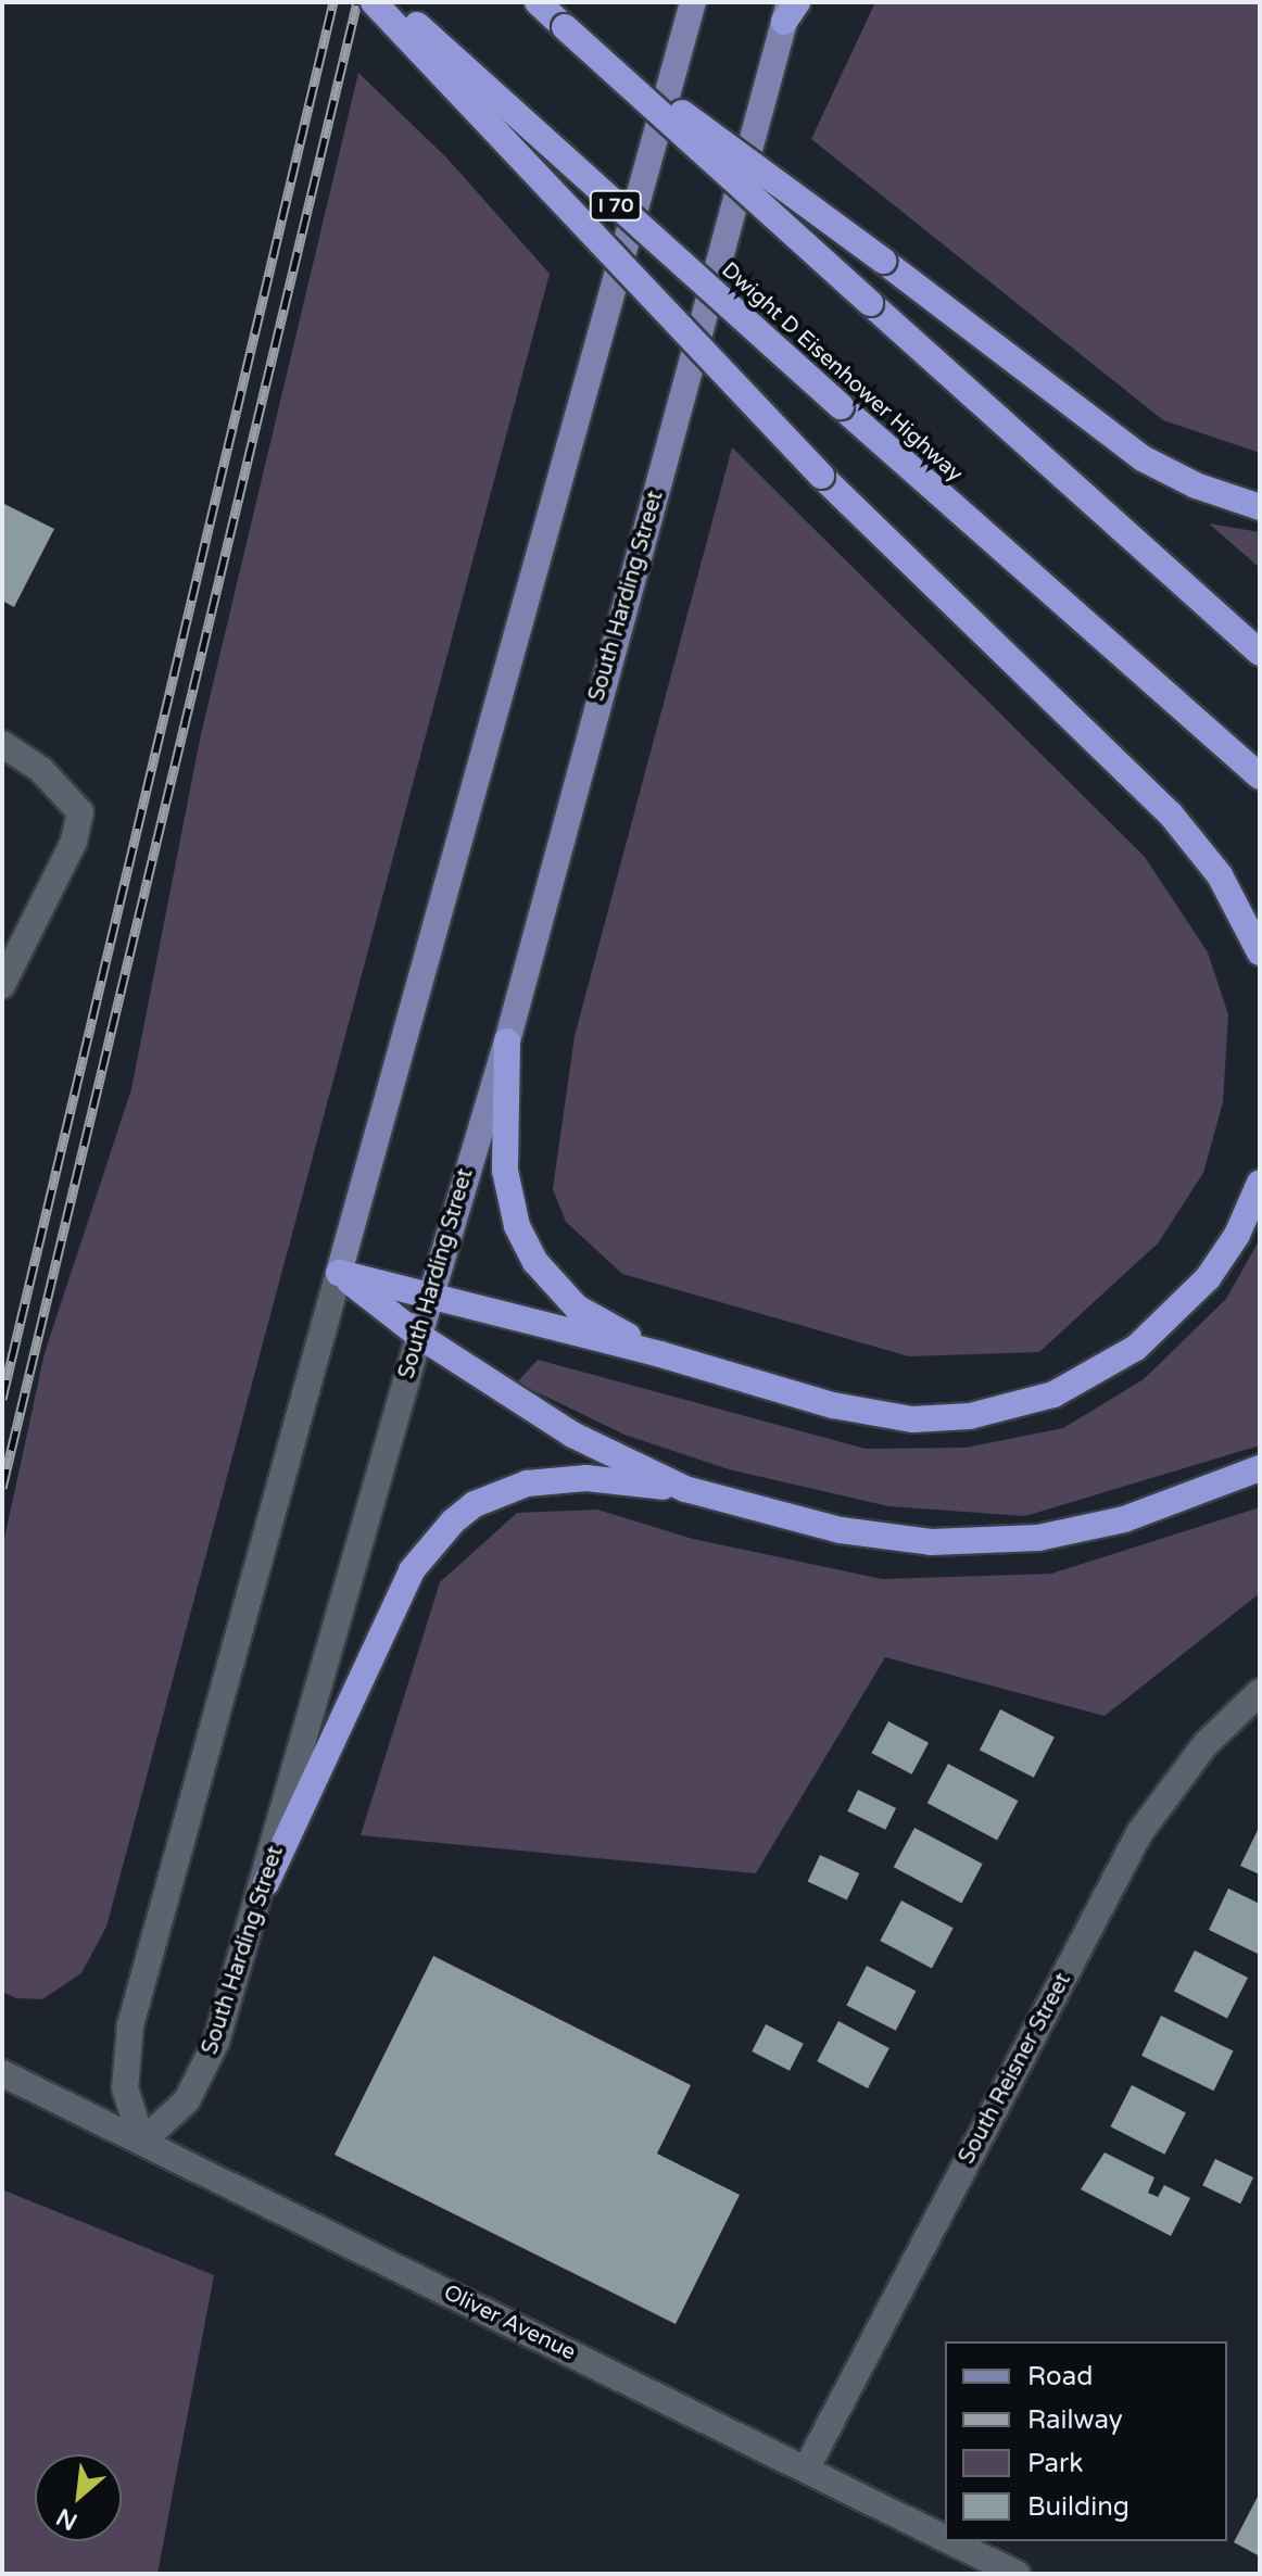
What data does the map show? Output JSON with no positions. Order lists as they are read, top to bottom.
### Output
{
  "streets": {
    "highway": ["I 70", "Dwight D Eisenhower Highway"],
    "main road": ["South Harding Street"],
    "street": ["South Reisner Street", "Oliver Avenue"]
  },
  "crossings": [
    ["South Harding Street", "Oliver Avenue"],
    ["South Reisner Street", "Oliver Avenue"]
  ],
  "legend": [
    "Road",
    "Railway",
    "Park",
    "Building"
  ],
  "north": "bottom left"
}
